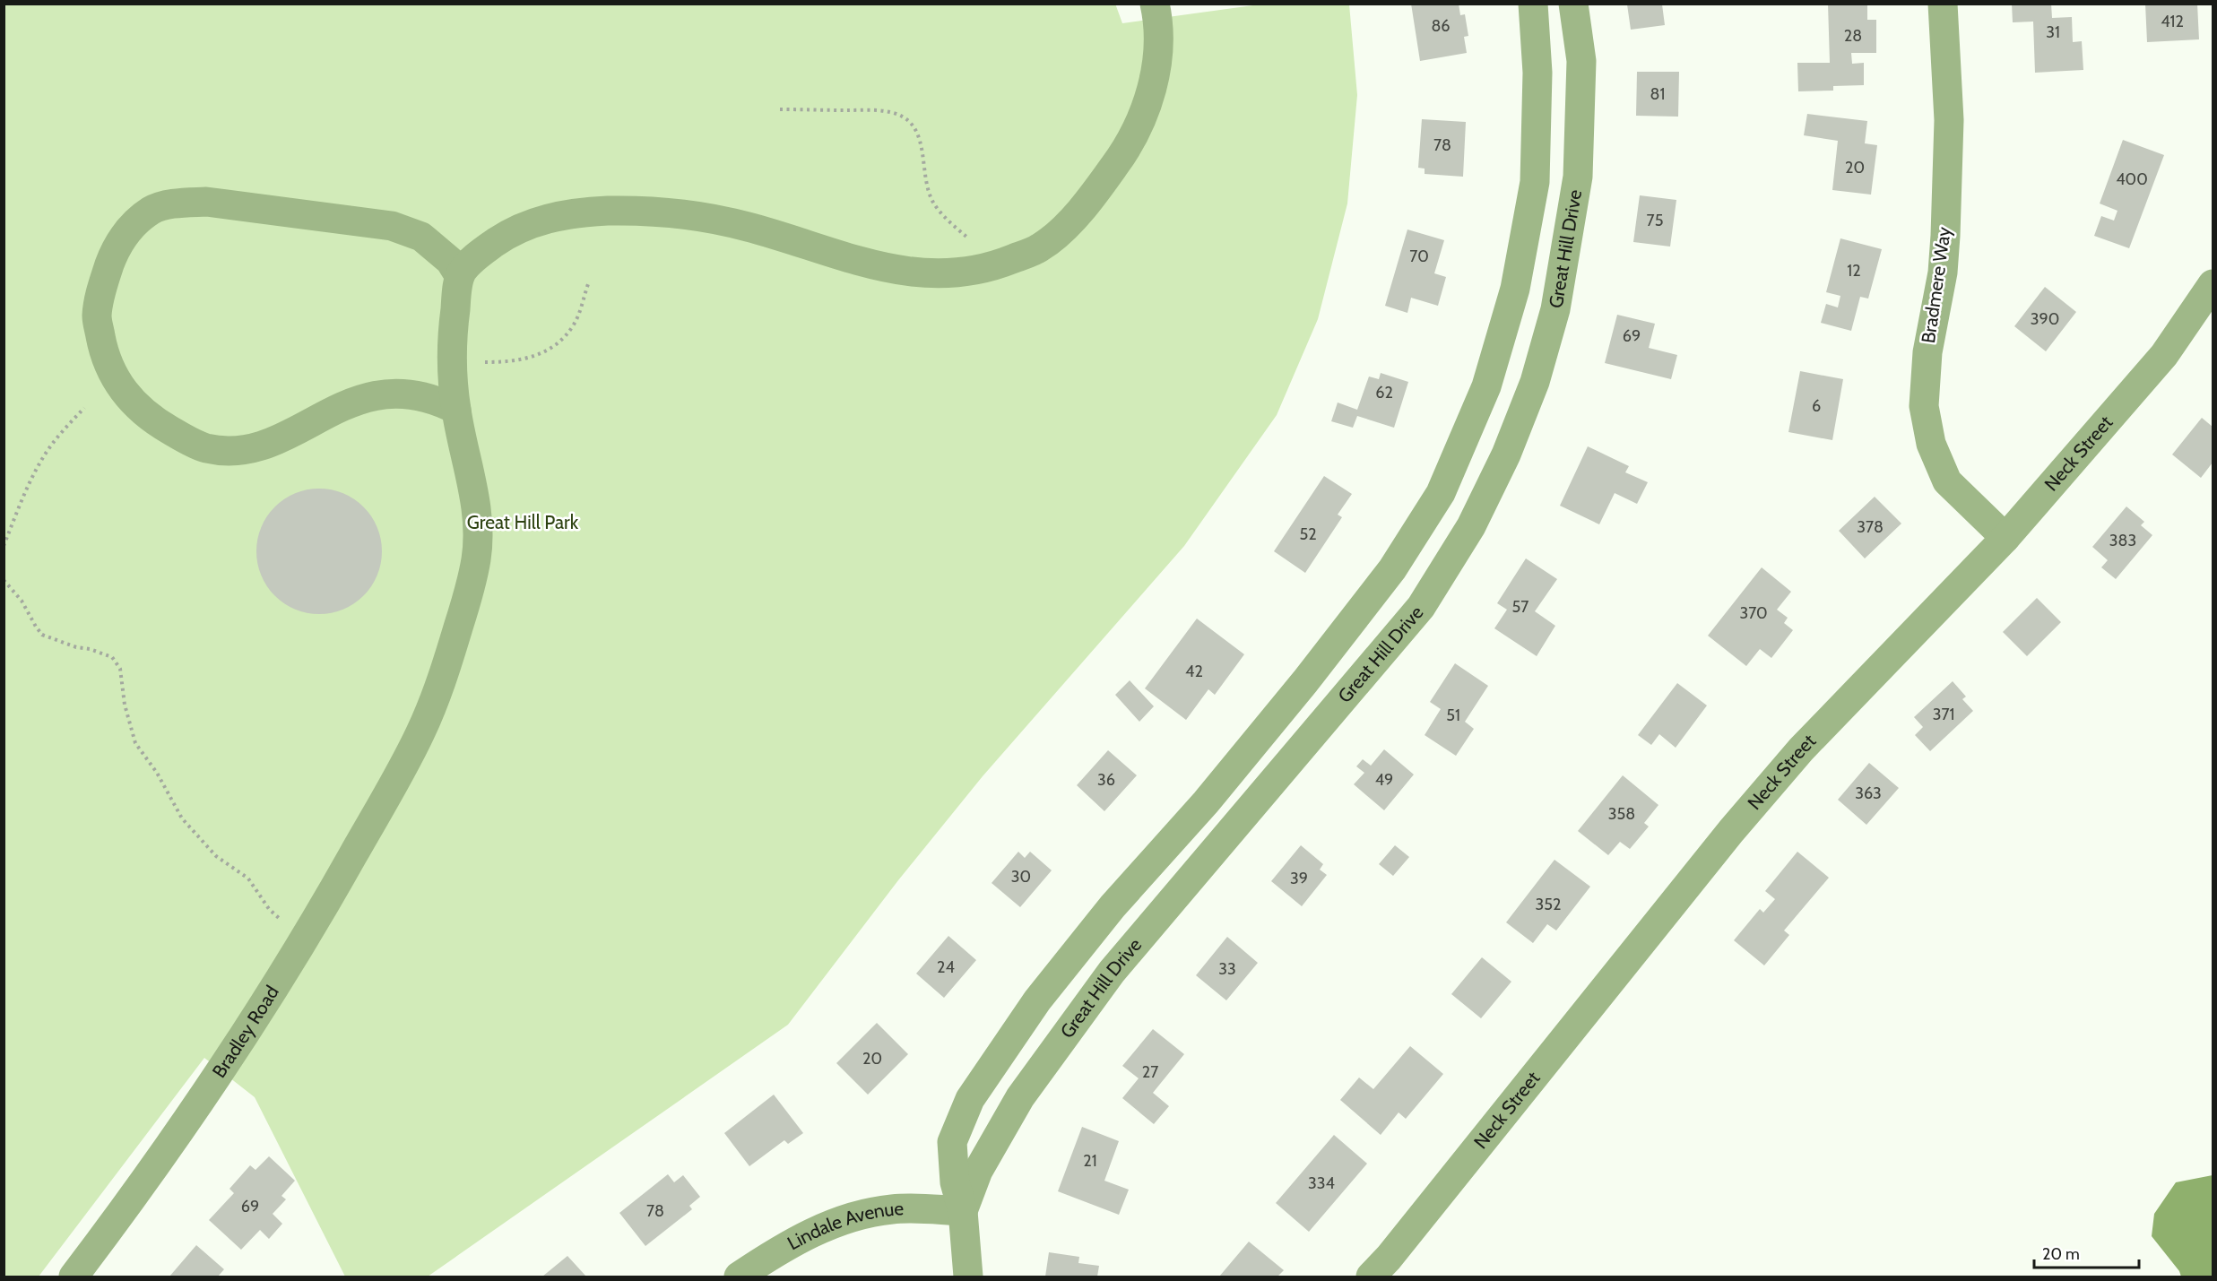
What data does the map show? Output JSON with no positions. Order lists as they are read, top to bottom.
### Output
{
  "streets": {
    "street": [
      "Great Hill Drive",
      "Bradmere Way",
      "Neck Street",
      "Bradley Road",
      "Lindale Avenue"
    ]
  },
  "crossings": [
    ["Great Hill Drive", "Lindale Avenue"],
    ["Bradmere Way", "Neck Street"]
  ],
  "parks": ["Great Hill Park"],
  "house_numbers": [
    "412",
    "86",
    "31",
    "28",
    "81",
    "78",
    "20",
    "400",
    "75",
    "70",
    "12",
    "390",
    "69",
    "62",
    "6",
    "378",
    "52",
    "383",
    "57",
    "370",
    "42",
    "371",
    "51",
    "36",
    "49",
    "363",
    "358",
    "30",
    "39",
    "352",
    "24",
    "33",
    "20",
    "27",
    "21",
    "334",
    "69",
    "78"
  ],
  "scale_bar": "20 m"
}
